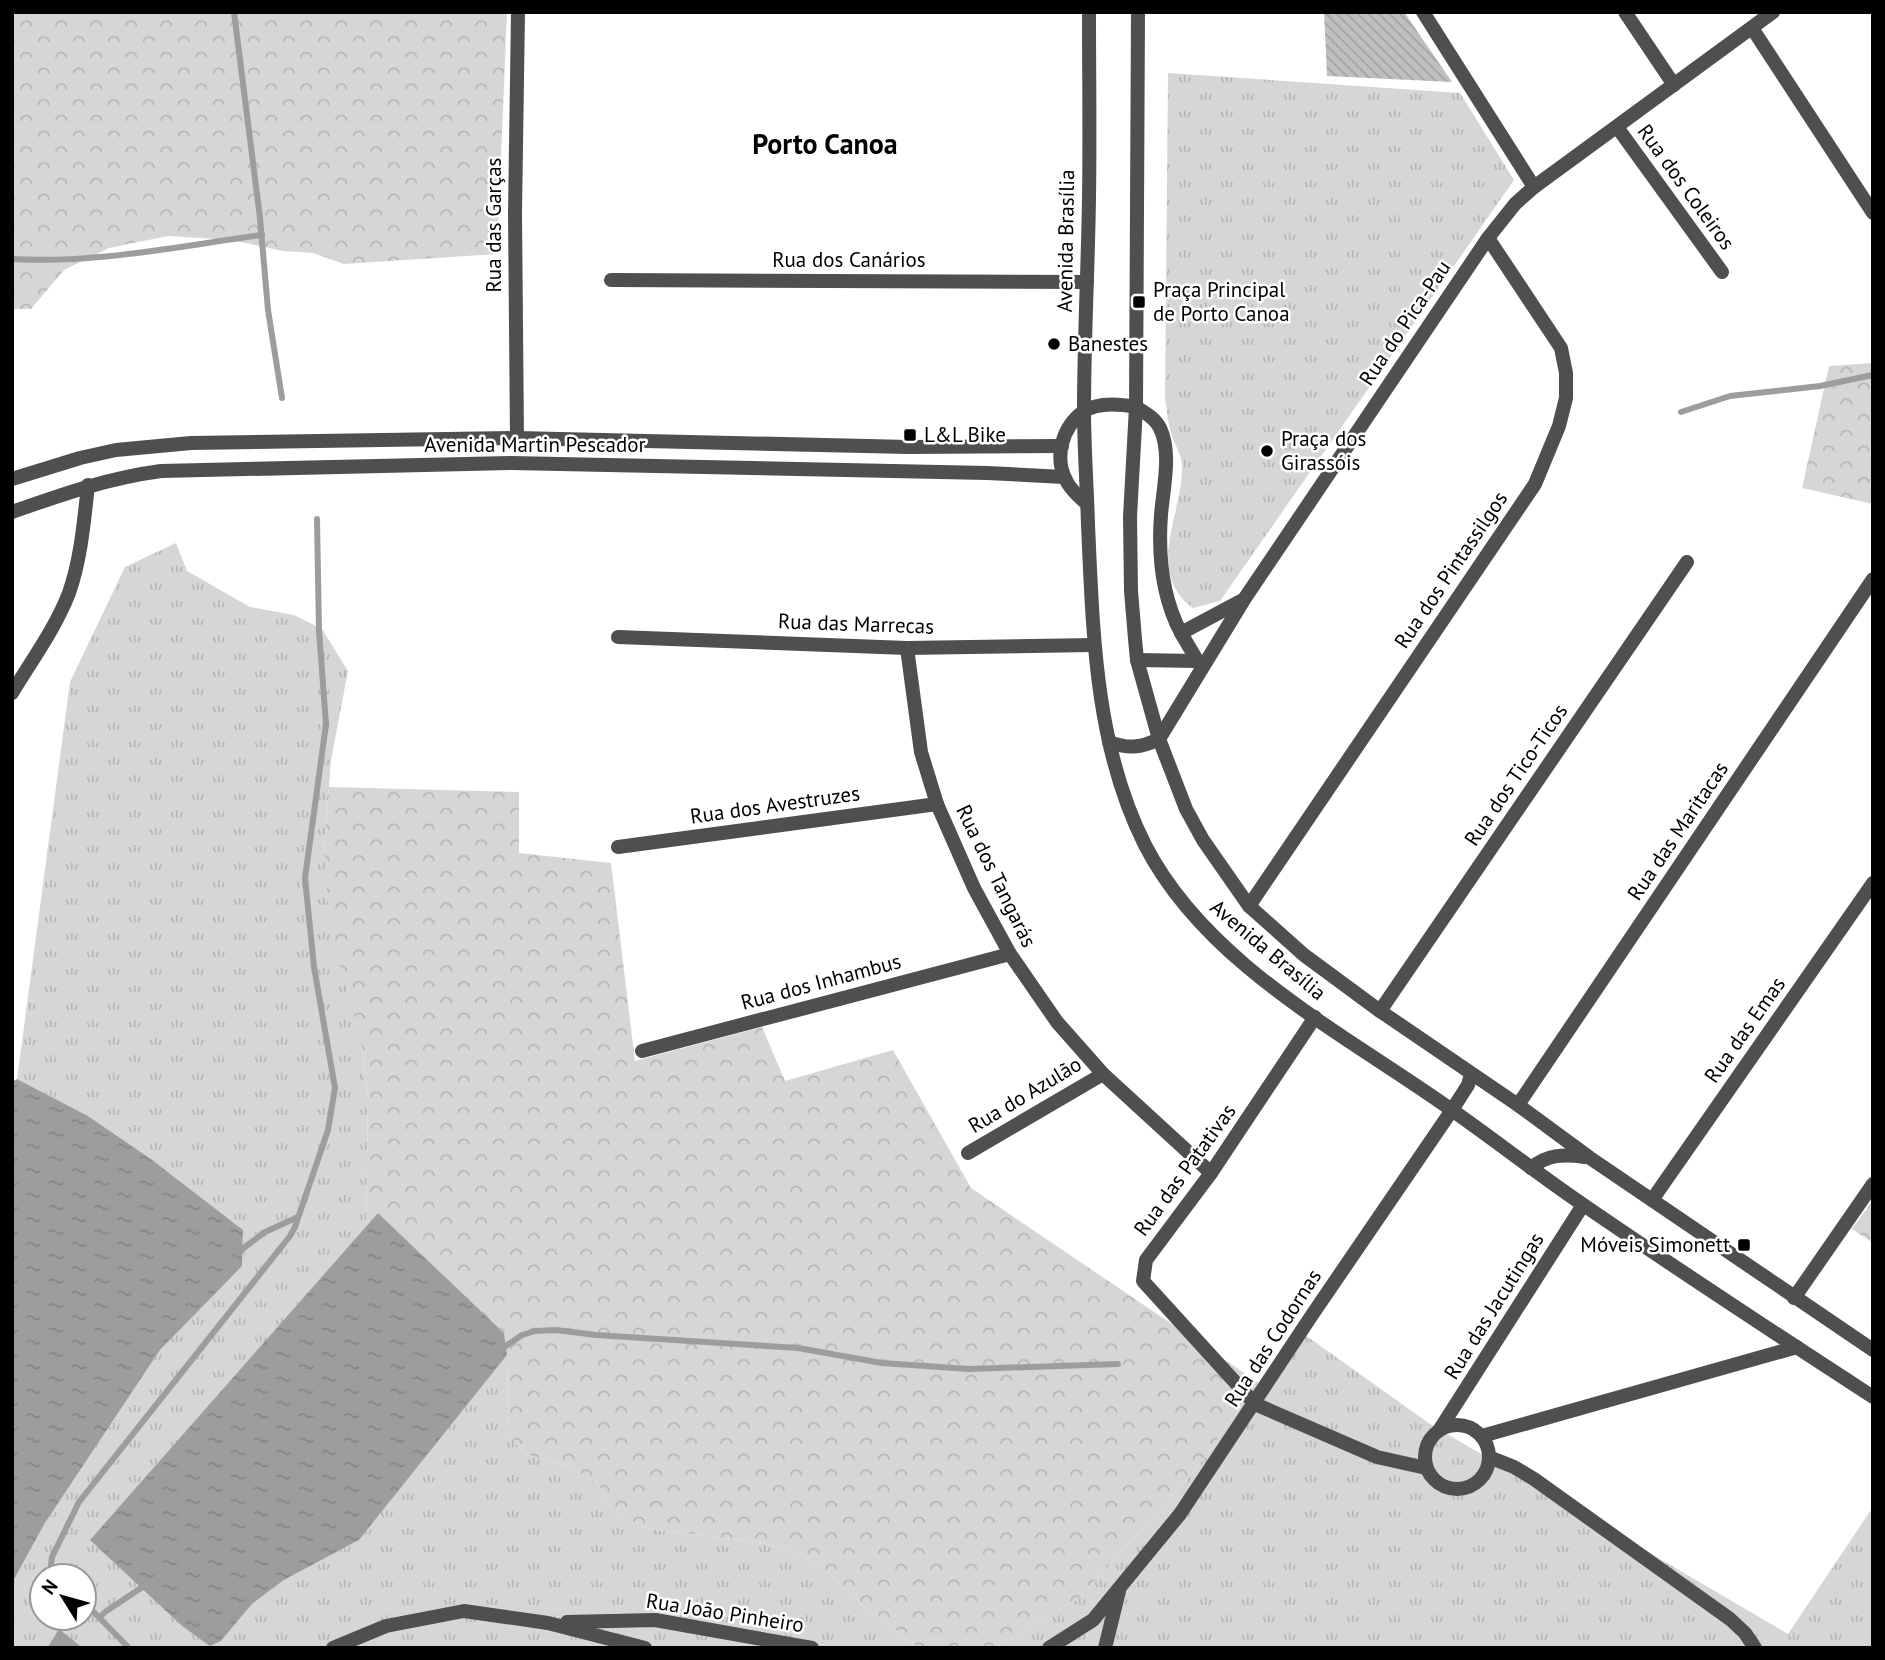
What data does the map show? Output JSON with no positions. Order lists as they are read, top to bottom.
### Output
{
  "streets": {
    "street": [
      "Rua dos Coleiros",
      "Rua das Garças",
      "Avenida Brasília",
      "Rua dos Canários",
      "Rua do Pica-Pau",
      "Avenida Martin Pescador",
      "Rua dos Pintassilgos",
      "Rua das Marrecas",
      "Rua dos Tico-Ticos",
      "Rua dos Avestruzes",
      "Rua das Maritacas",
      "Rua dos Tangarás",
      "Rua dos Inhambus",
      "Rua das Emas",
      "Rua do Azulão",
      "Rua das Patativas",
      "Rua das Jacutingas",
      "Rua das Codornas",
      "Rua João Pinheiro"
    ]
  },
  "crossings": [
    ["Rua dos Coleiros", "Rua do Pica-Pau"],
    ["Rua das Garças", "Avenida Martin Pescador"],
    ["Avenida Brasília", "Rua dos Canários"],
    ["Avenida Brasília", "Rua do Pica-Pau"],
    ["Avenida Brasília", "Rua dos Pintassilgos"],
    ["Avenida Brasília", "Rua das Marrecas"],
    ["Avenida Brasília", "Rua dos Tico-Ticos"],
    ["Avenida Brasília", "Rua das Maritacas"],
    ["Avenida Brasília", "Rua das Emas"],
    ["Avenida Brasília", "Rua das Patativas"],
    ["Avenida Brasília", "Rua das Jacutingas"],
    ["Avenida Brasília", "Rua das Codornas"],
    ["Rua do Pica-Pau", "Rua dos Pintassilgos"],
    ["Rua das Marrecas", "Rua dos Tangarás"],
    ["Rua dos Avestruzes", "Rua dos Tangarás"],
    ["Rua dos Tangarás", "Rua dos Inhambus"],
    ["Rua dos Tangarás", "Rua do Azulão"],
    ["Rua dos Tangarás", "Rua das Patativas"],
    ["Rua das Patativas", "Rua das Codornas"]
  ],
  "districts": ["Porto Canoa"],
  "places": {
    "transit": ["Praça Principal de Porto Canoa", "L&L Bike", "Móveis Simonett"],
    "other": ["Banestes", "Praça dos Girassóis"]
  },
  "north": "top left"
}
